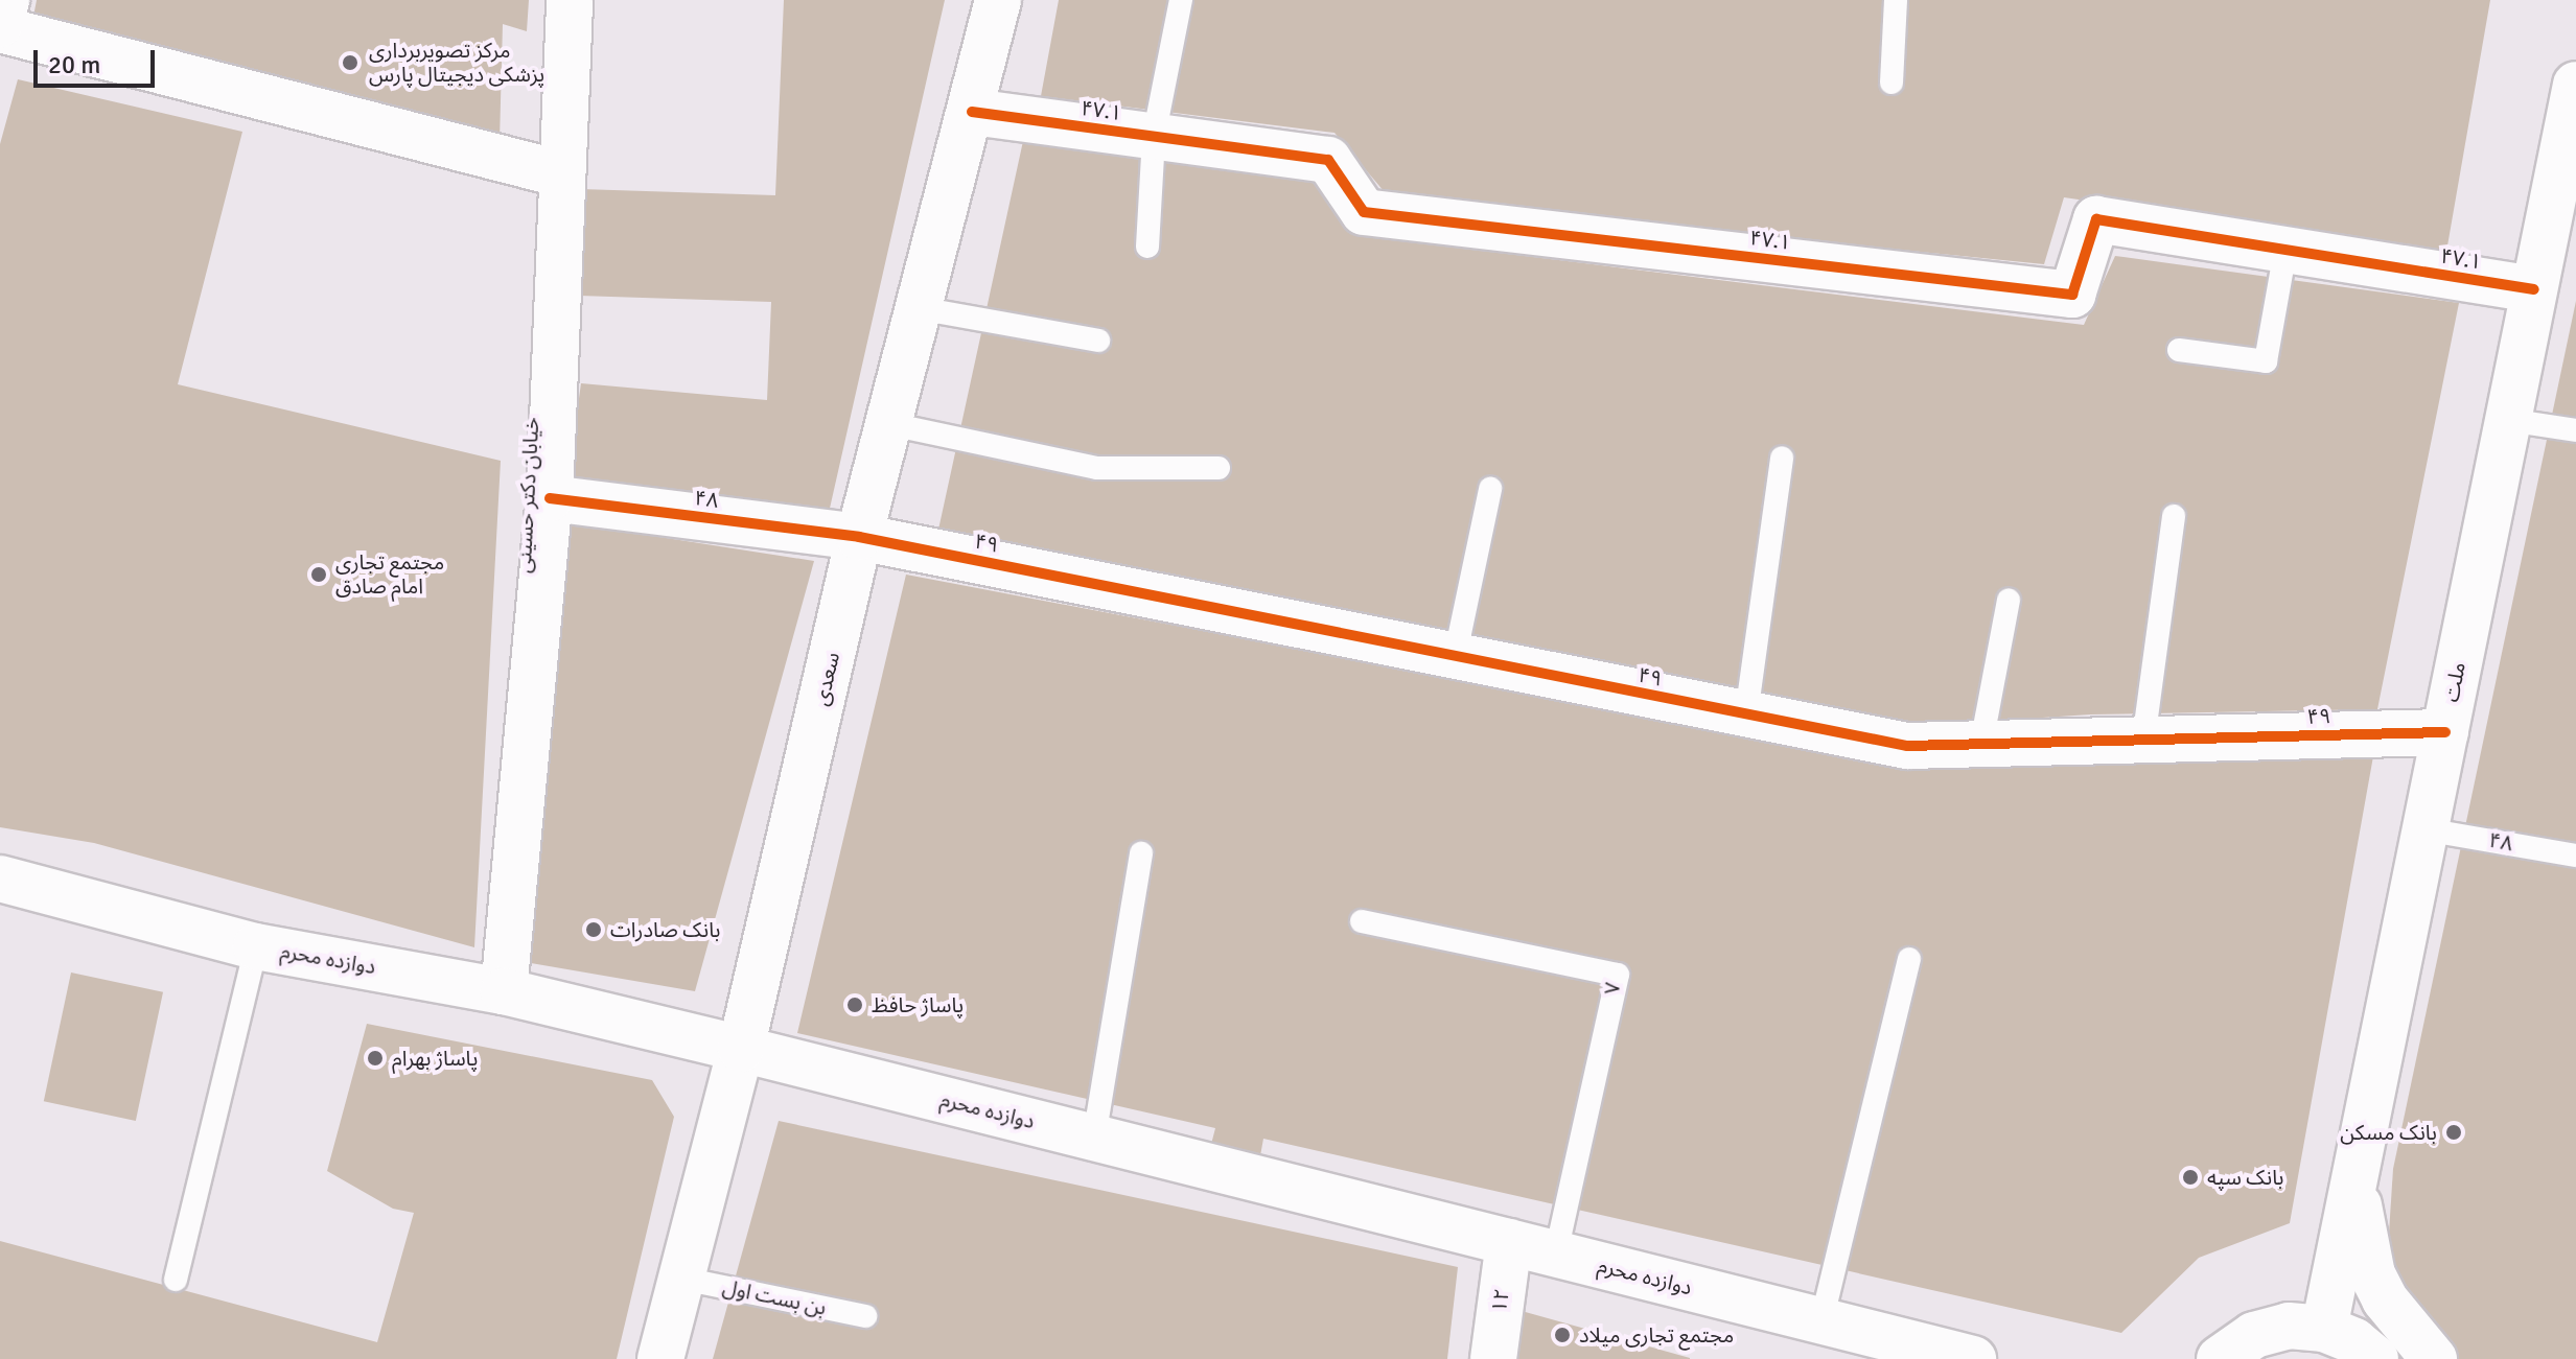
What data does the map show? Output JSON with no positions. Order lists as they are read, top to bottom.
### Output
{
  "streets": {
    "street": [
      "۴۷.۱",
      "خیابان دکتر حسینی",
      "۴۸",
      "۴۹",
      "سعدی",
      "ملت",
      "دوازده محرم",
      "۱۲"
    ],
    "lane": ["۷", "بن بست اول"]
  },
  "crossings": [
    ["۴۷.۱", "سعدی"],
    ["۴۷.۱", "ملت"],
    ["خیابان دکتر حسینی", "۴۸"],
    ["خیابان دکتر حسینی", "دوازده محرم"],
    ["۴۸", "۴۹"],
    ["۴۸", "سعدی"],
    ["۴۸", "ملت"],
    ["۴۹", "سعدی"],
    ["۴۹", "ملت"],
    ["سعدی", "دوازده محرم"],
    ["سعدی", "بن بست اول"],
    ["دوازده محرم", "۷"],
    ["دوازده محرم", "۱۲"]
  ],
  "places": [
    "مرکز تصویربرداری پزشکی دیجیتال پارس",
    "مجتمع تجاری امام صادق",
    "بانک صادرات",
    "پاساژ حافظ",
    "پاساژ بهرام",
    "بانک مسکن",
    "بانک سپه",
    "مجتمع تجاری میلاد"
  ],
  "scale_bar": "20 m"
}
